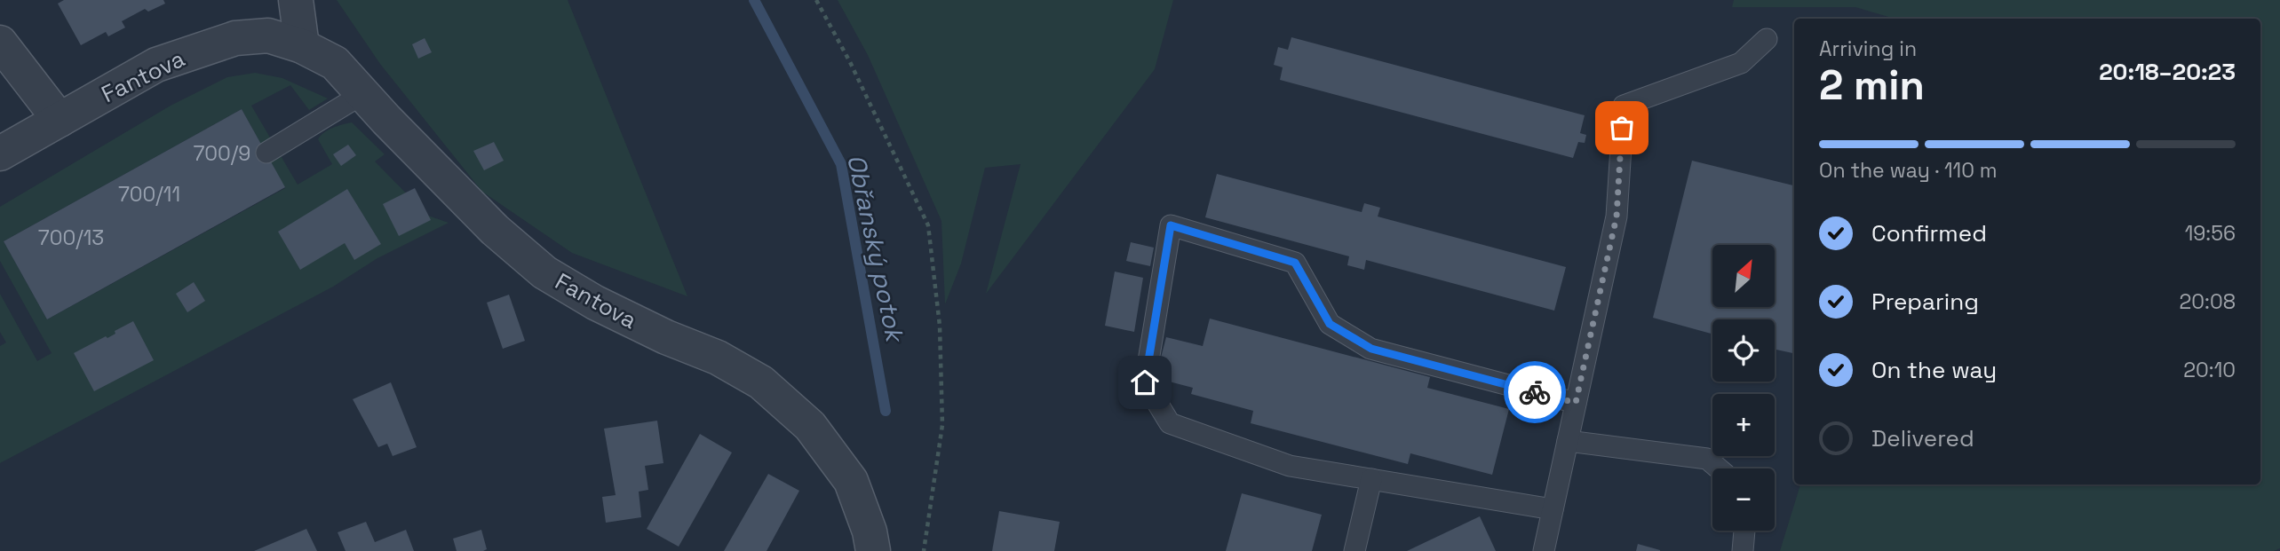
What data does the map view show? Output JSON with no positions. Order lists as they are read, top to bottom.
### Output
{
  "streets": {
    "street": ["Fantova"]
  },
  "water": ["Obřanský potok"],
  "house_numbers": ["700/9", "700/11", "700/13"],
  "north": "top right",
  "page": {
    "heading": ["2 min", "Arriving in", "20:18–20:23"],
    "bar": "On the way · 110 m",
    "list": [
      ["Confirmed", "19:56"],
      ["Preparing", "20:08"],
      ["On the way", "20:10"],
      "Delivered"
    ],
    "map_buttons": ["+", "−"]
  }
}
